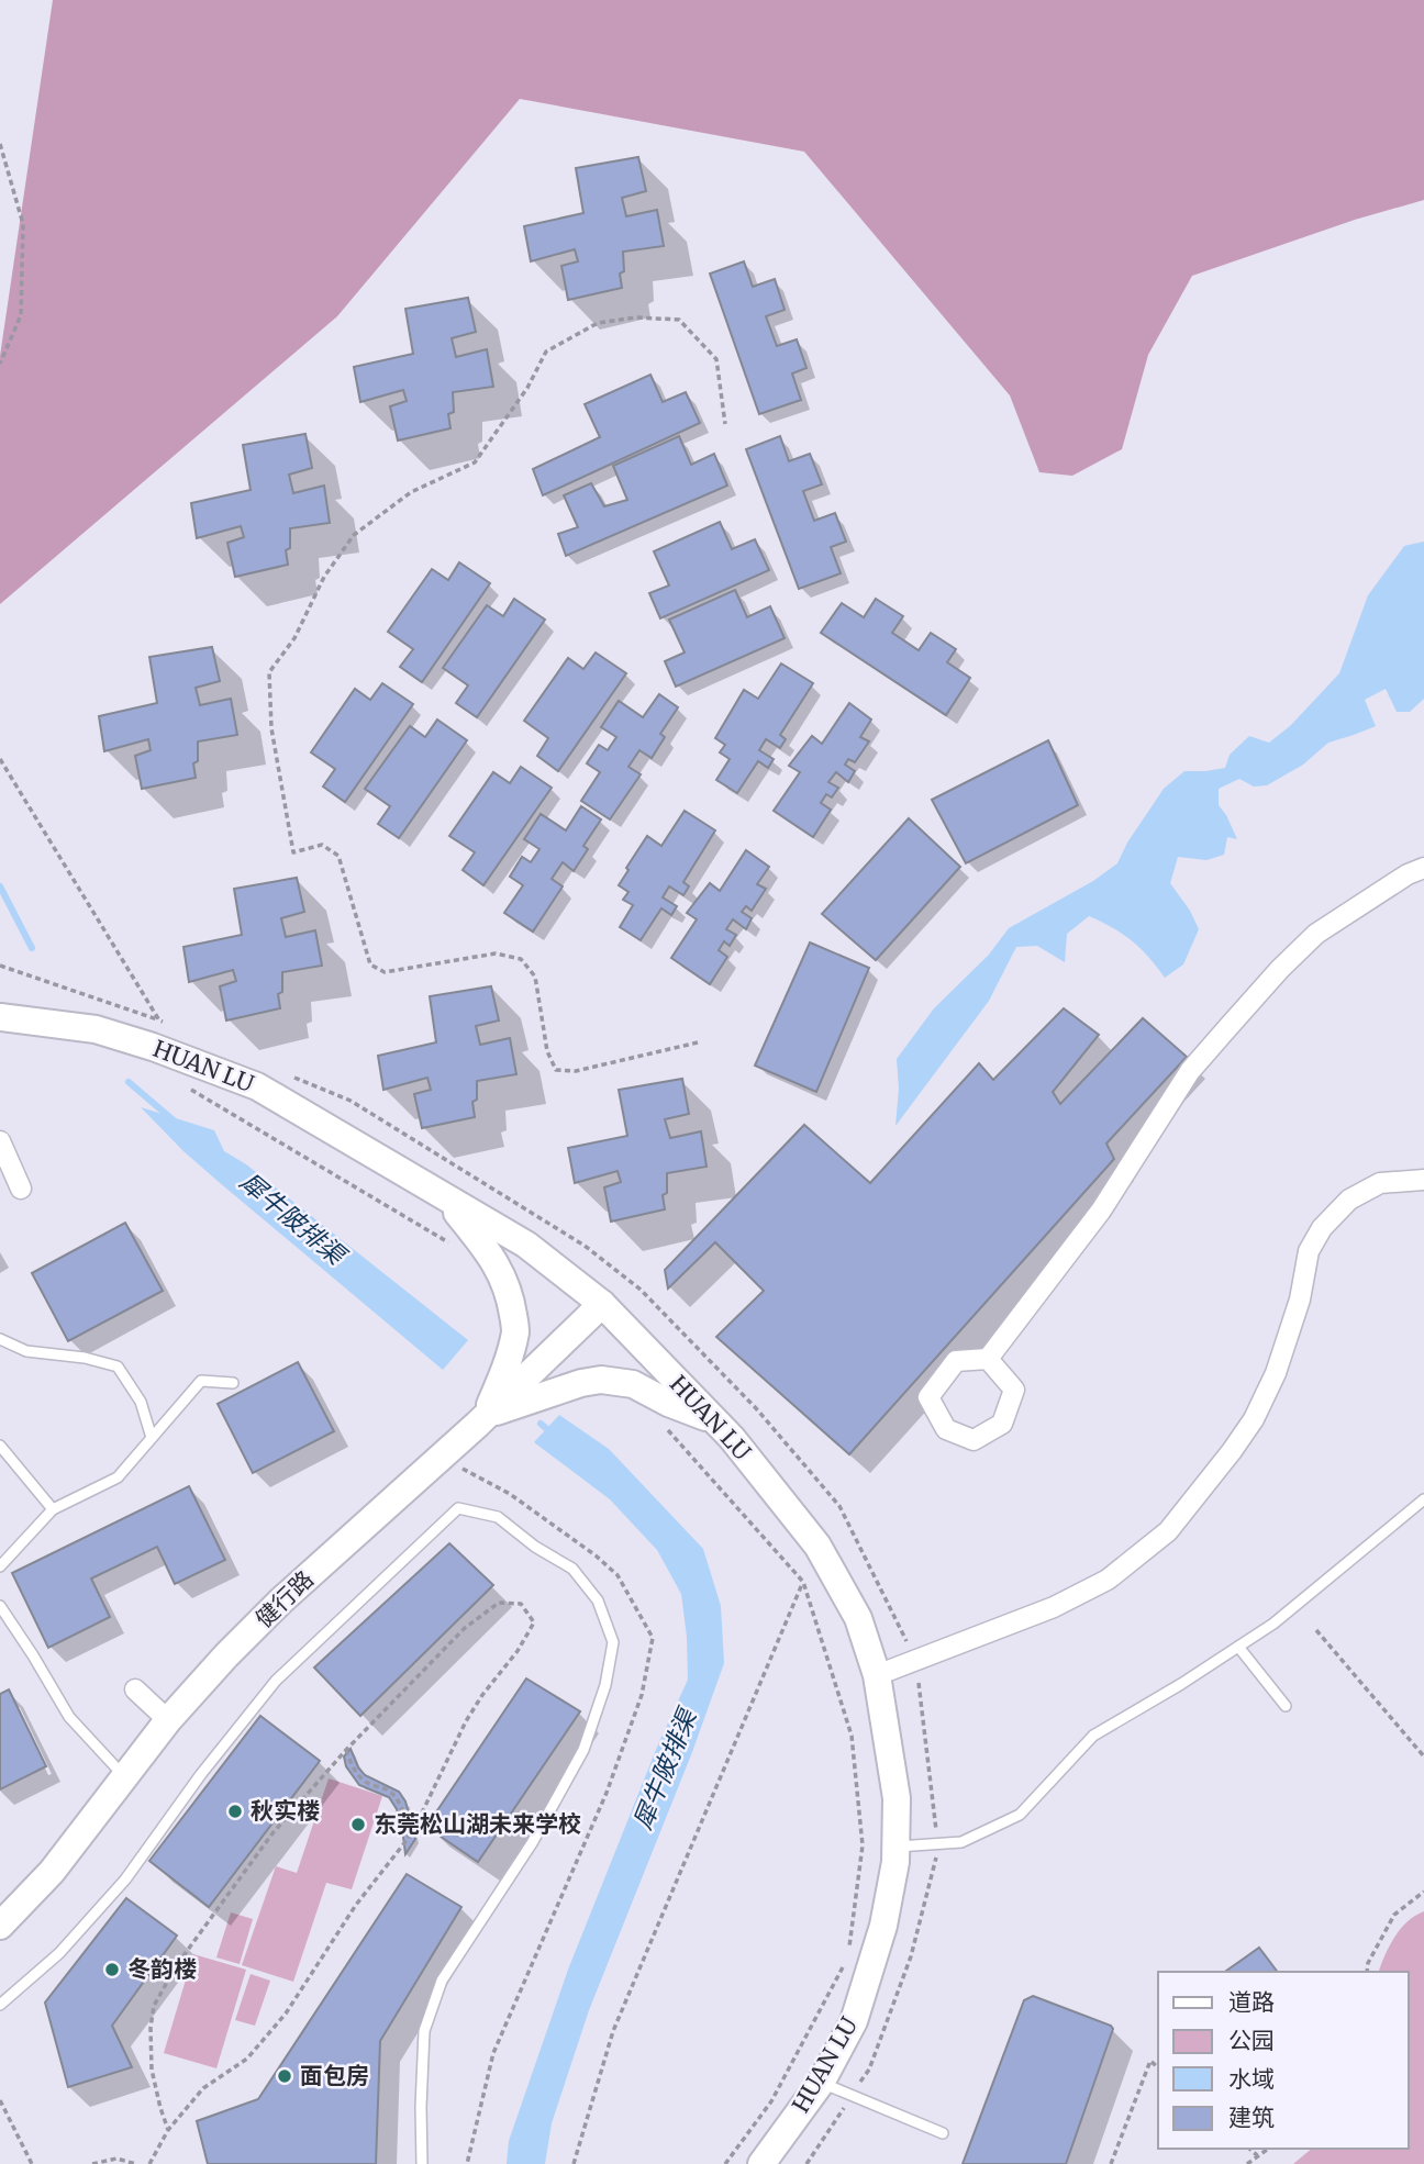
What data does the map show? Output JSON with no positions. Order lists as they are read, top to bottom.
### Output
{
  "streets": {
    "street": ["HUAN LU", "健行路"]
  },
  "crossings": [
    ["HUAN LU", "健行路"]
  ],
  "water": ["犀牛陂排渠"],
  "places": [
    "秋实楼",
    "东莞松山湖未来学校",
    "冬韵楼",
    "面包房"
  ],
  "legend": [
    "道路",
    "公园",
    "水域",
    "建筑"
  ]
}
